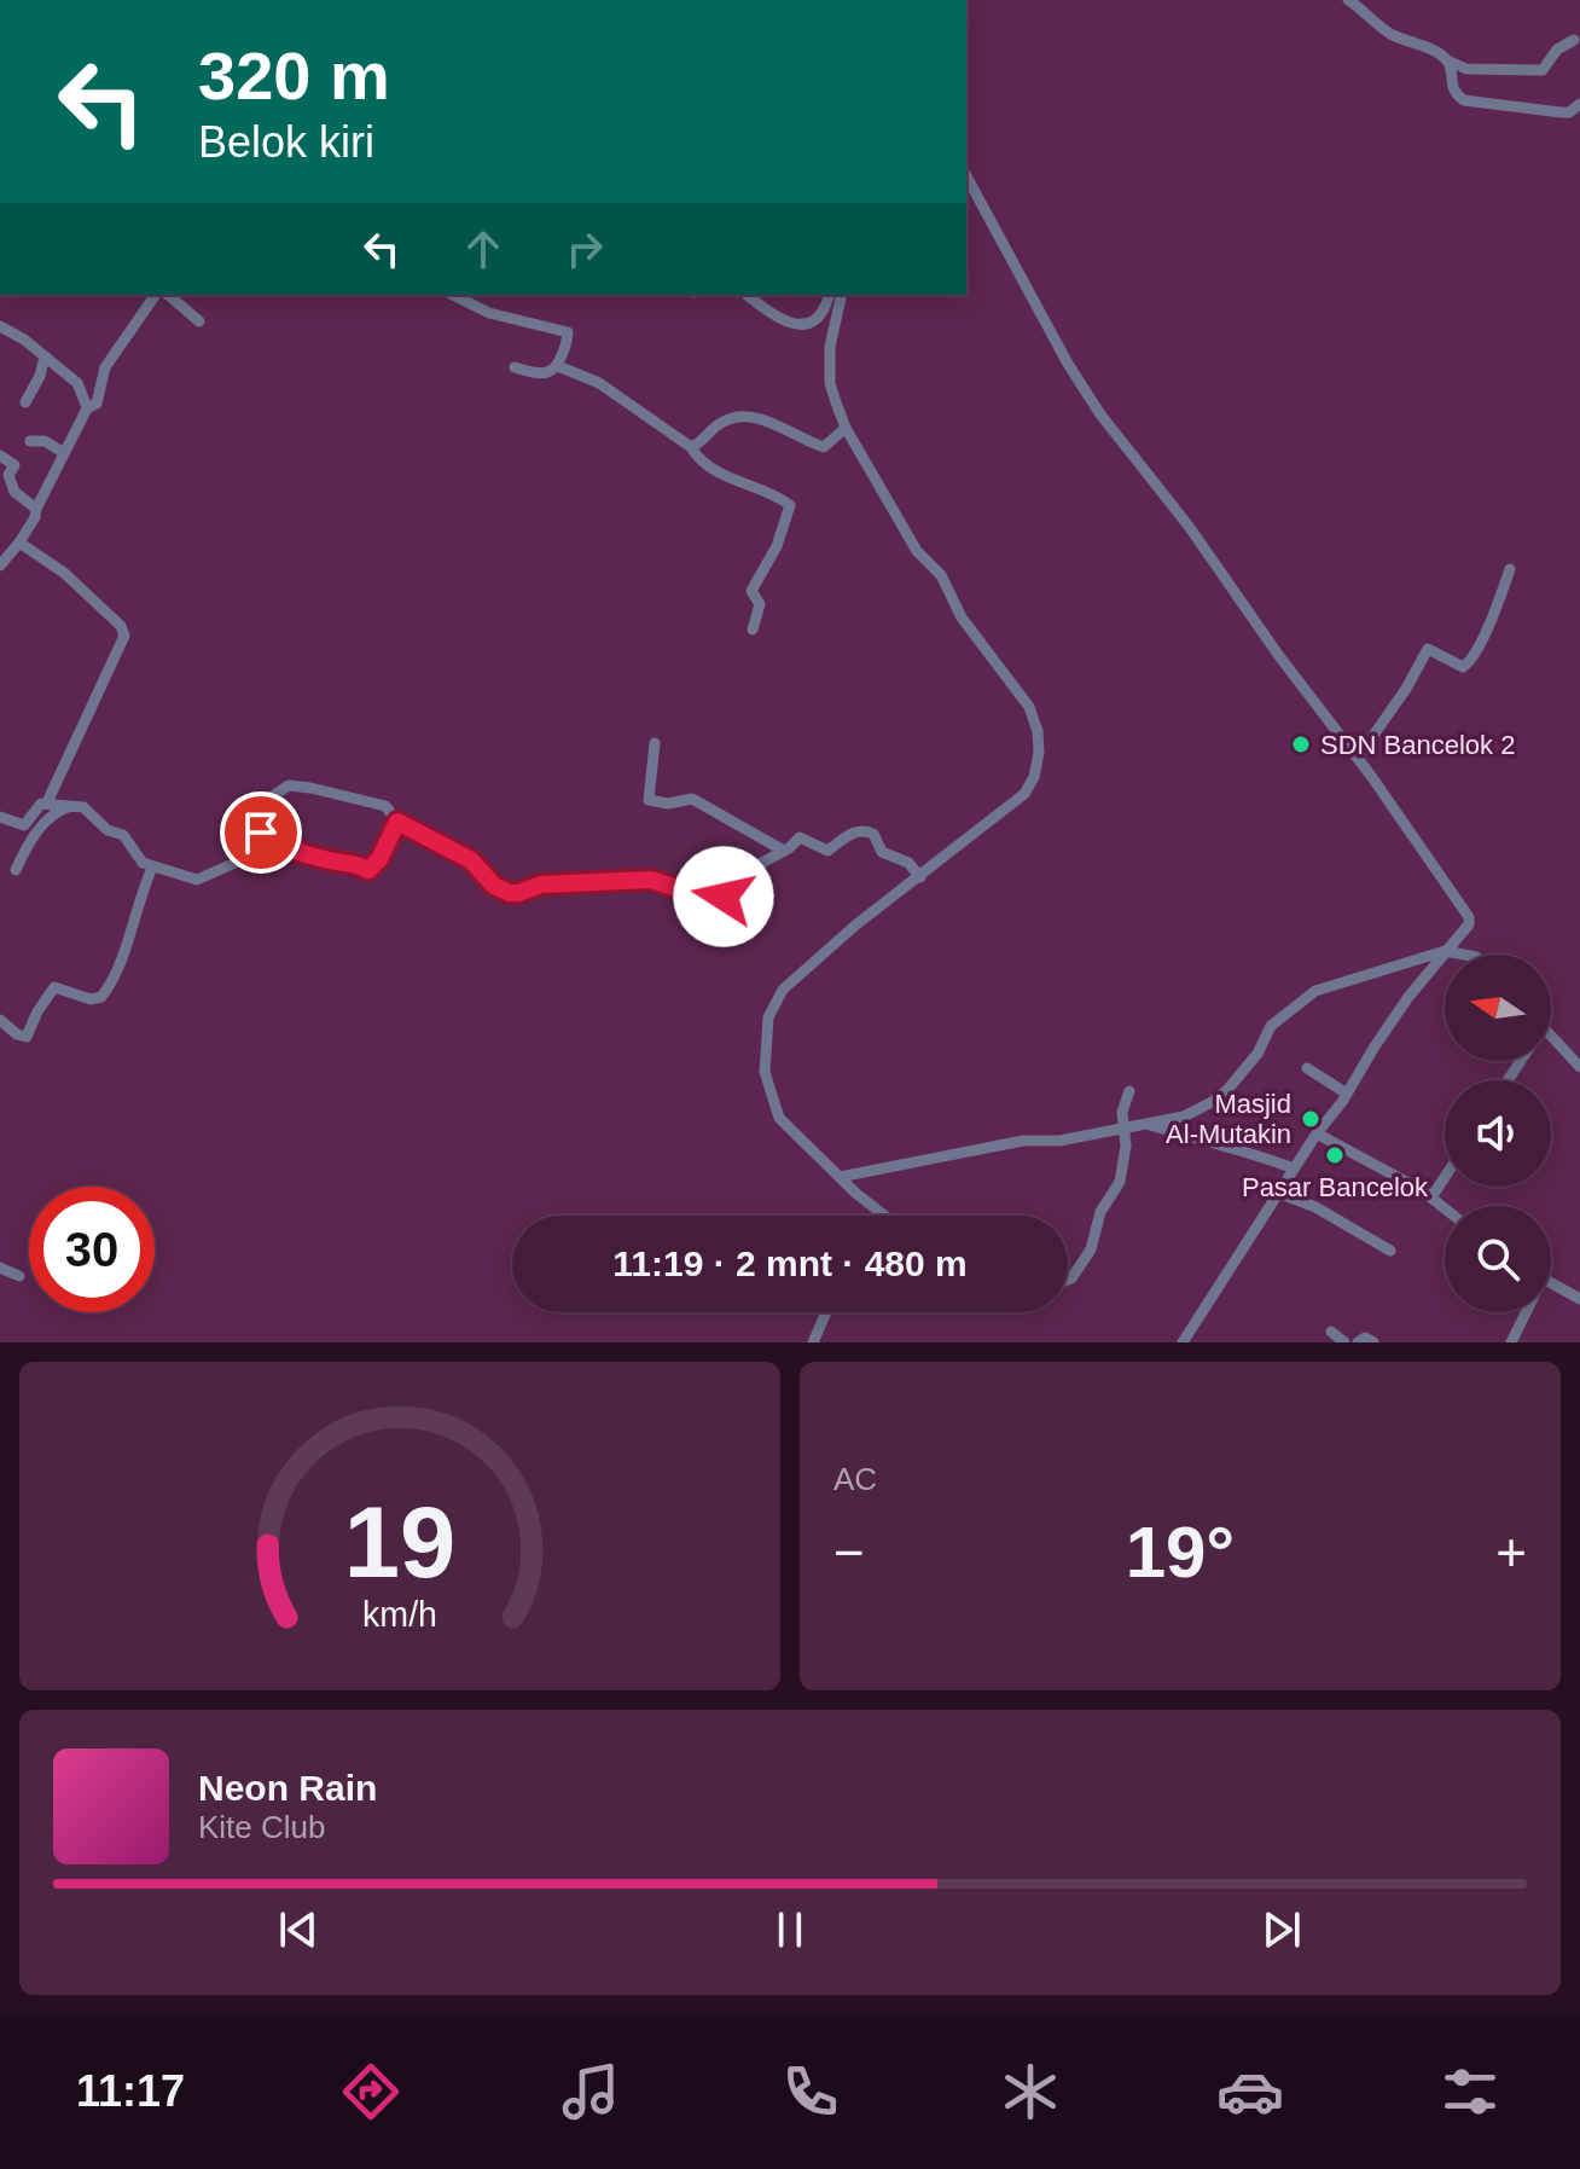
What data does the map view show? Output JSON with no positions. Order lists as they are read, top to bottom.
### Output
{
  "places": ["SDN Bancelok 2", "Masjid Al-Mutakin", "Pasar Bancelok"],
  "north": "left",
  "page": {
    "turn": ["320 m", "Belok kiri"],
    "limit": "30",
    "trip": "11:19 · 2 mnt · 480 m",
    "tile": "AC",
    "heat": ["−", "19°", "+"],
    "song": ["Neon Rain", "Kite Club"],
    "tabs": "11:17",
    "gauge": ["19", "km/h"]
  }
}
